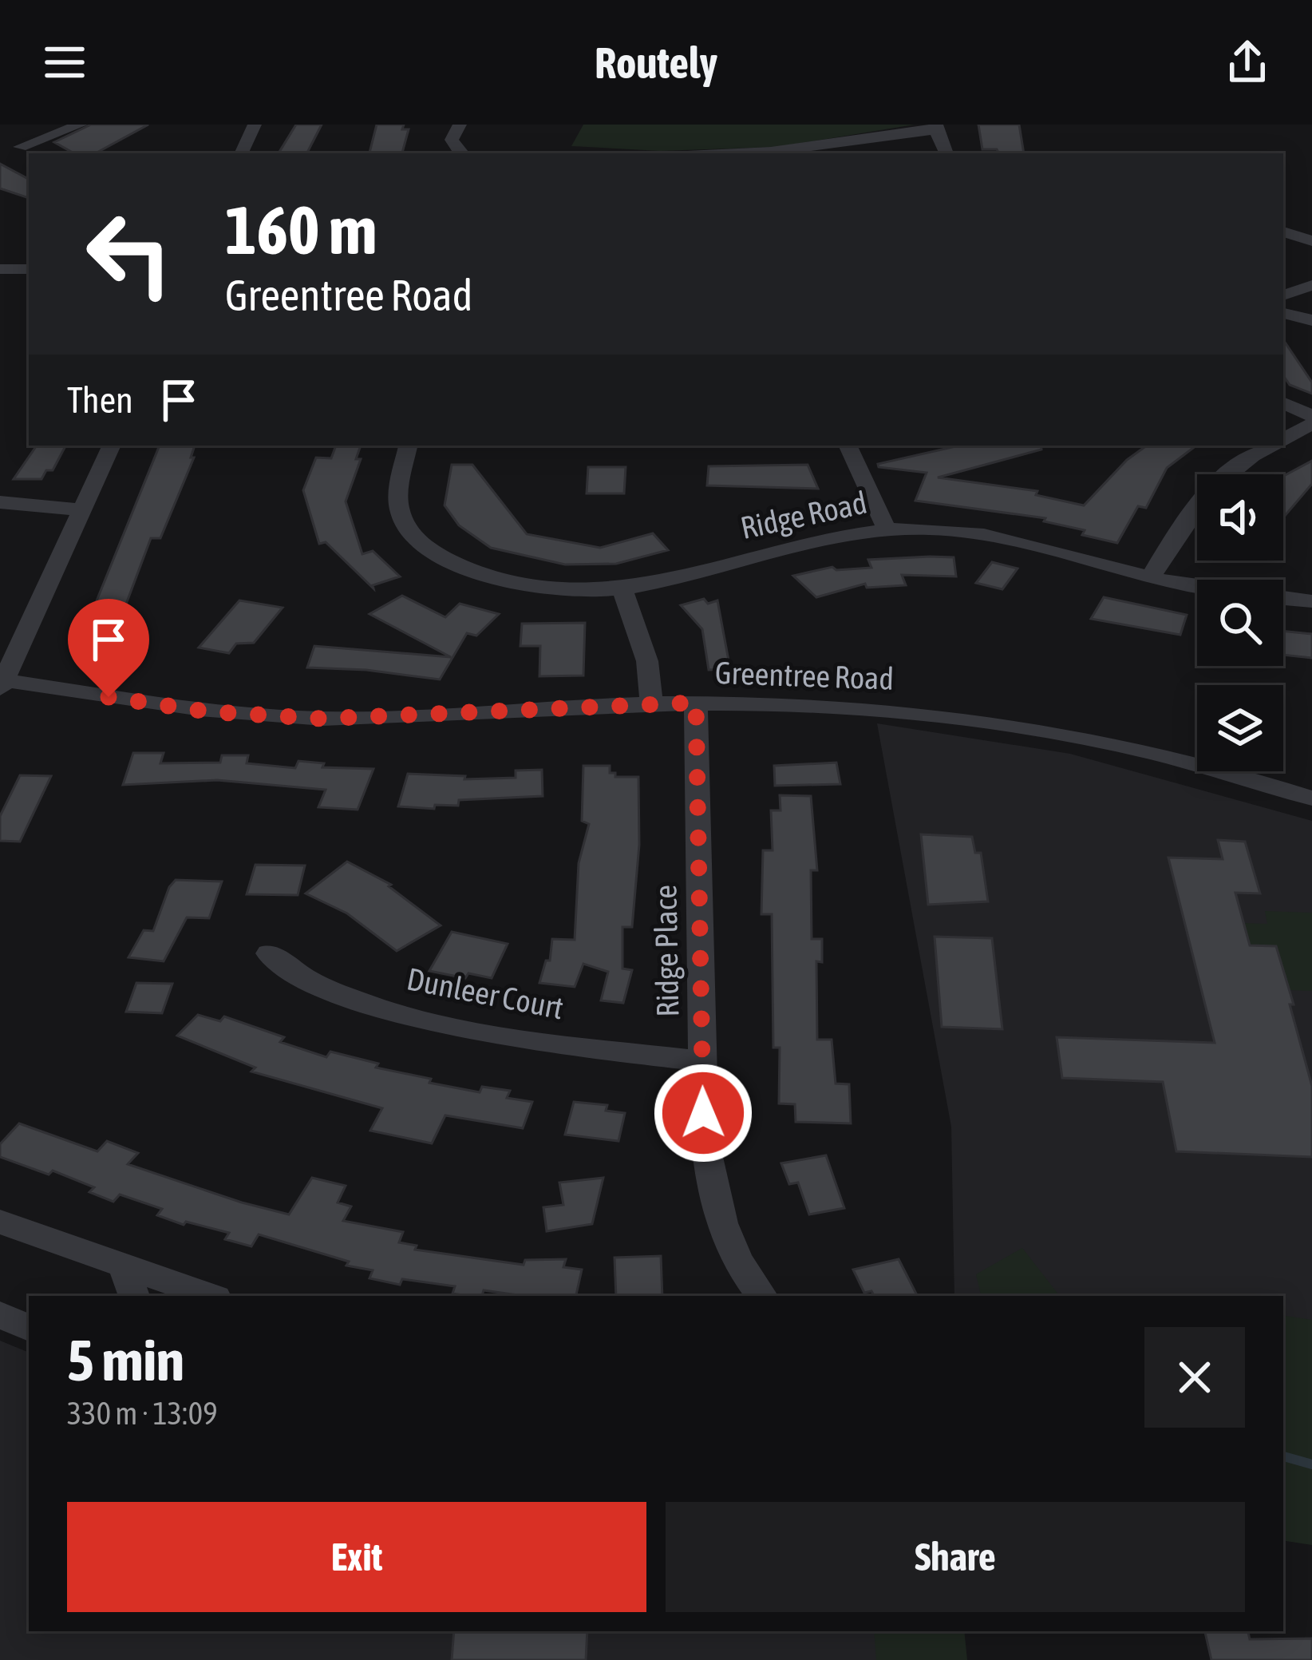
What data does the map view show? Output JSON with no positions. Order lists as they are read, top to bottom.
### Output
{
  "streets": {
    "street": [
      "Ridge Road",
      "Greentree Road",
      "Ridge Place",
      "Dunleer Court"
    ]
  },
  "crossings": [
    ["Greentree Road", "Ridge Place"],
    ["Ridge Place", "Dunleer Court"]
  ],
  "page": {
    "header": "Routely",
    "turn": ["160 m", "Greentree Road"],
    "then": "Then",
    "heading": ["5 min", "330 m · 13:09"],
    "buttons": ["Exit", "Share"]
  }
}
